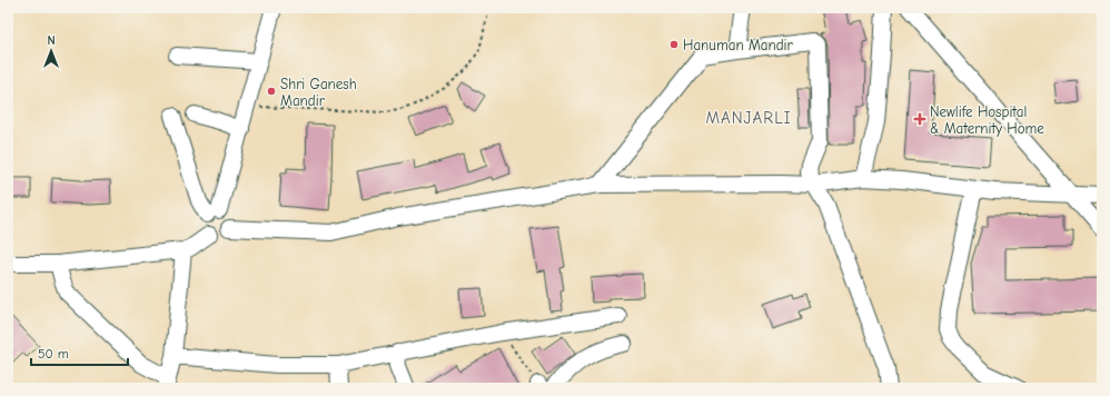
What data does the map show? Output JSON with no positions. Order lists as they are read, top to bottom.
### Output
{
  "districts": ["MANJARLI"],
  "places": {
    "other": ["Hanuman Mandir", "Shri Ganesh Mandir"],
    "health": ["Newlife Hospital & Maternity Home"]
  },
  "scale_bar": "50 m",
  "north": "top"
}
